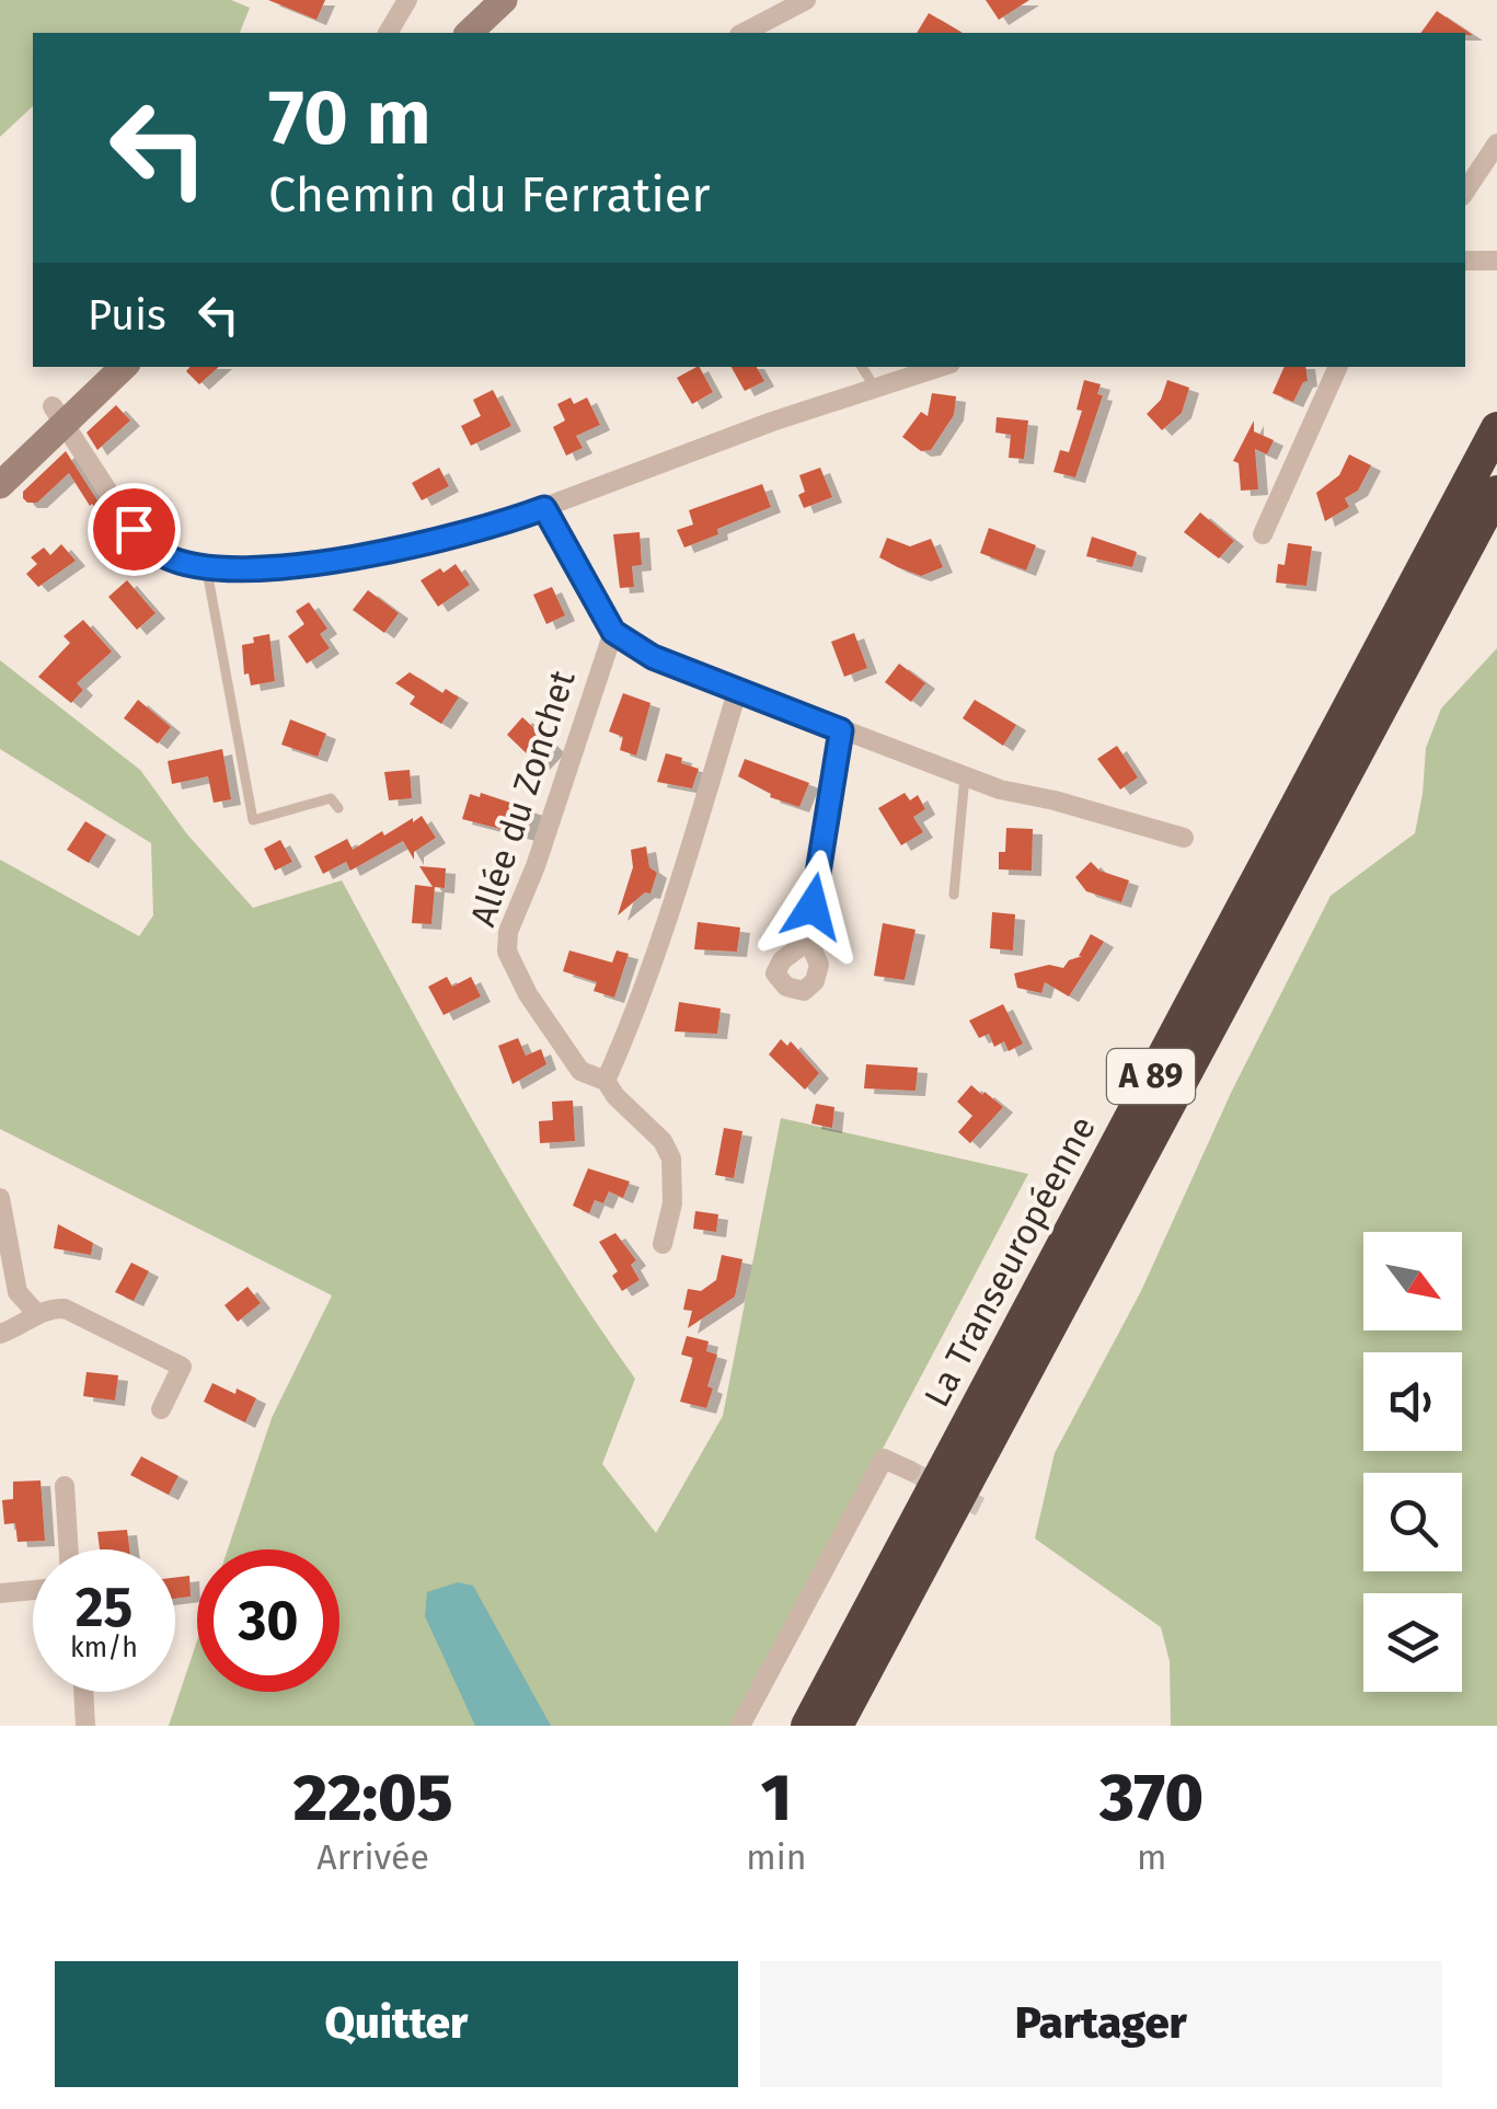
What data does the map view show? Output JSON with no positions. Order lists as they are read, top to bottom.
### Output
{
  "streets": {
    "highway": ["A 89", "La Transeuropéenne"],
    "street": ["Allée du Zonchet"]
  },
  "north": "bottom right",
  "page": {
    "turn": ["70 m", "Chemin du Ferratier"],
    "then": "Puis",
    "speed": "25 km/h",
    "limit": "30",
    "eta": [
      "22:05",
      "Arrivée",
      "1",
      "min",
      "370",
      "m"
    ],
    "buttons": ["Quitter", "Partager"]
  }
}
